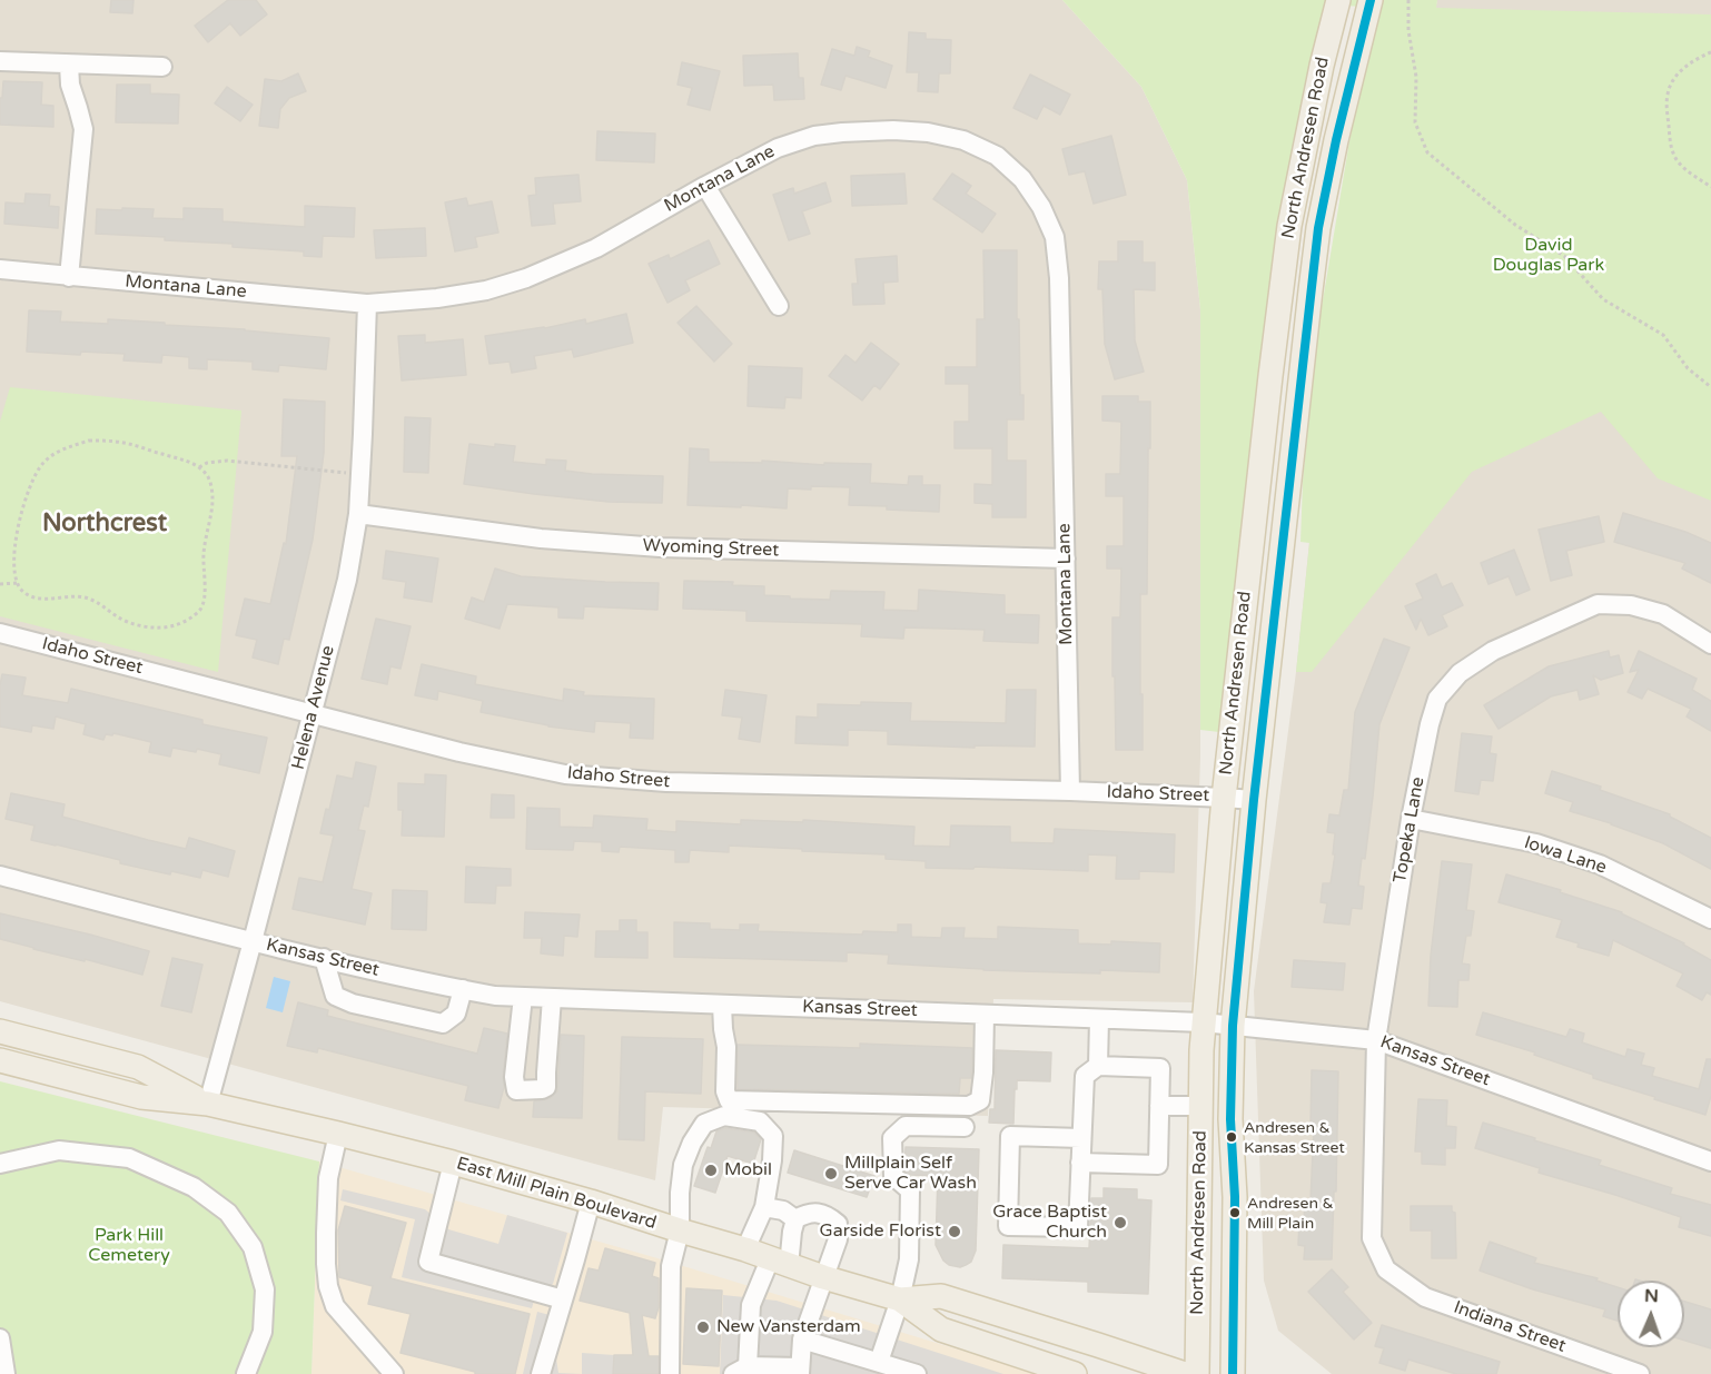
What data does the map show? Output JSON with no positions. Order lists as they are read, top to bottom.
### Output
{
  "streets": {
    "main road": ["North Andresen Road", "East Mill Plain Boulevard"],
    "street": [
      "Montana Lane",
      "Wyoming Street",
      "Idaho Street",
      "Helena Avenue",
      "Topeka Lane",
      "Iowa Lane",
      "Kansas Street",
      "Indiana Street"
    ]
  },
  "crossings": [
    ["North Andresen Road", "Idaho Street"],
    ["North Andresen Road", "Kansas Street"],
    ["Montana Lane", "Wyoming Street"],
    ["Montana Lane", "Idaho Street"],
    ["Montana Lane", "Helena Avenue"],
    ["Wyoming Street", "Helena Avenue"],
    ["Idaho Street", "Helena Avenue"],
    ["Helena Avenue", "Kansas Street"],
    ["Helena Avenue", "East Mill Plain Boulevard"],
    ["Topeka Lane", "Iowa Lane"],
    ["Topeka Lane", "Kansas Street"],
    ["Topeka Lane", "Indiana Street"]
  ],
  "districts": ["Northcrest"],
  "parks": ["David Douglas Park", "Park Hill Cemetery"],
  "places": [
    "Andresen & Kansas Street",
    "Mobil",
    "Millplain Self Serve Car Wash",
    "Andresen & Mill Plain",
    "Grace Baptist Church",
    "Garside Florist",
    "New Vansterdam"
  ],
  "north": "top"
}
